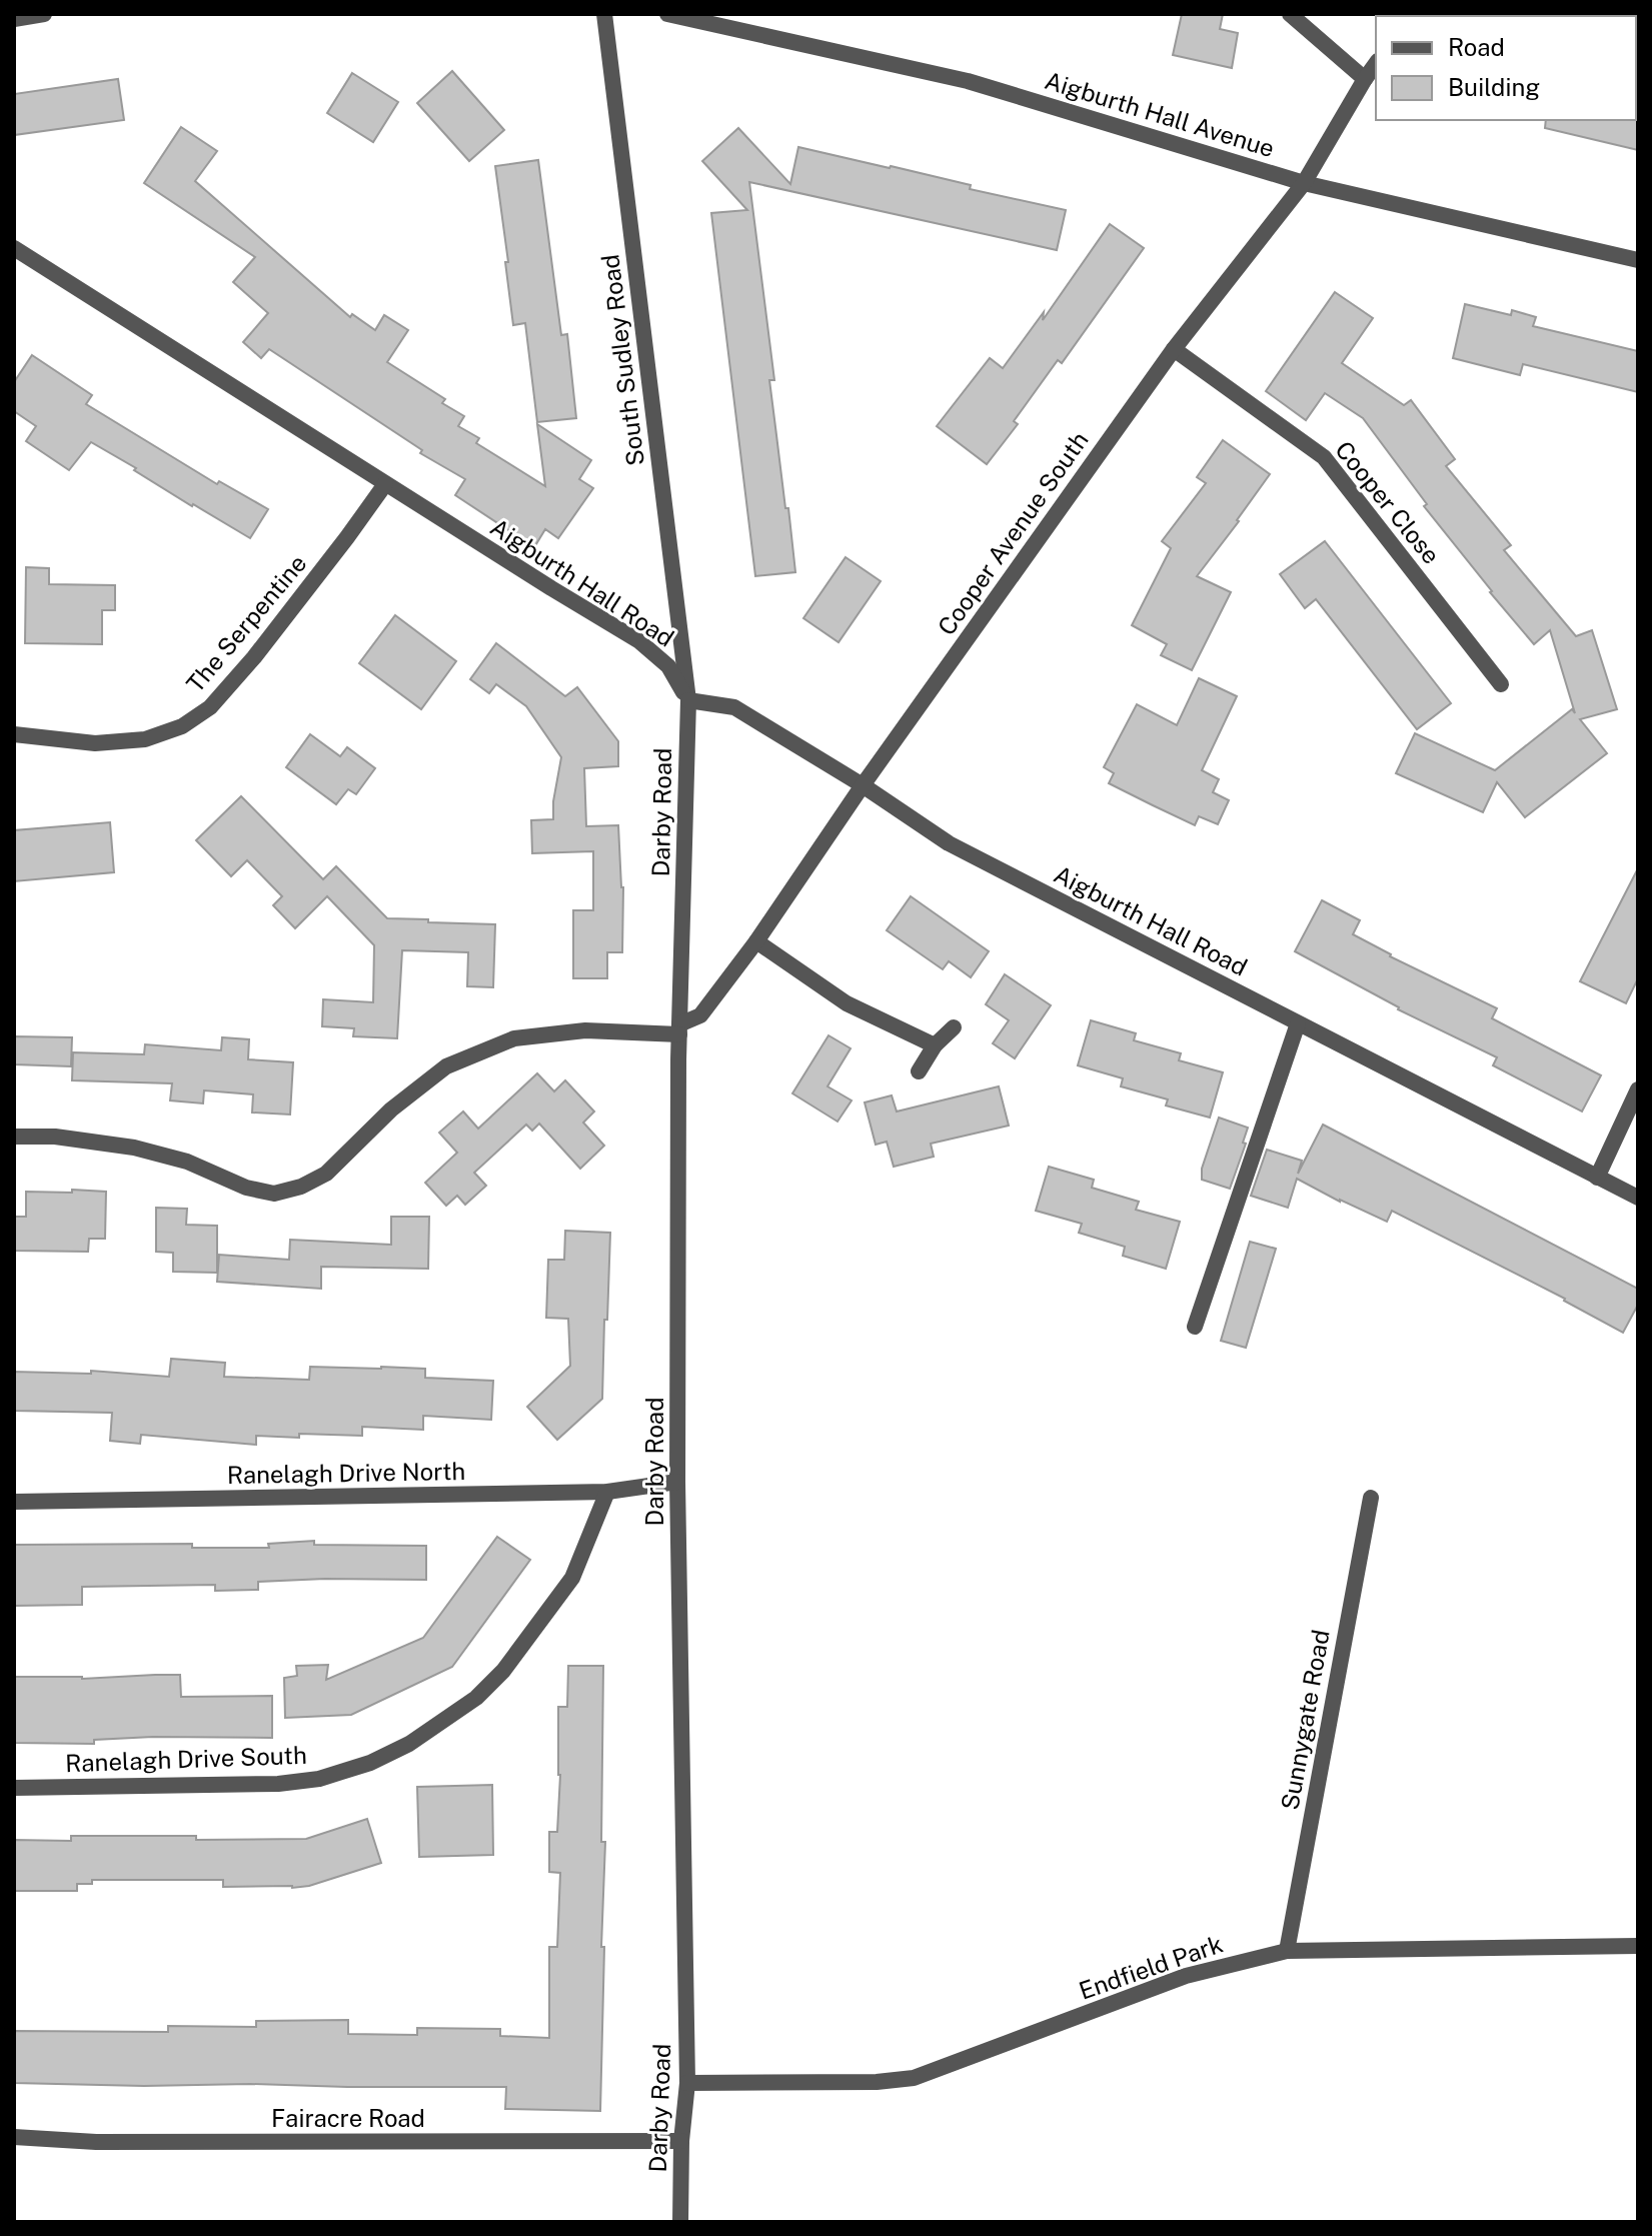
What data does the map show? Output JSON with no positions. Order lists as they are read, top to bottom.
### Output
{
  "streets": {
    "street": [
      "Aigburth Hall Avenue",
      "South Sudley Road",
      "Cooper Close",
      "Cooper Avenue South",
      "Aigburth Hall Road",
      "The Serpentine",
      "Darby Road",
      "Ranelagh Drive North",
      "Sunnygate Road",
      "Ranelagh Drive South",
      "Endfield Park",
      "Fairacre Road"
    ]
  },
  "crossings": [
    ["Aigburth Hall Avenue", "Cooper Avenue South"],
    ["South Sudley Road", "Aigburth Hall Road"],
    ["South Sudley Road", "Darby Road"],
    ["Cooper Close", "Cooper Avenue South"],
    ["Cooper Avenue South", "Aigburth Hall Road"],
    ["Cooper Avenue South", "Darby Road"],
    ["Aigburth Hall Road", "The Serpentine"],
    ["Aigburth Hall Road", "Darby Road"],
    ["Darby Road", "Ranelagh Drive North"],
    ["Darby Road", "Endfield Park"],
    ["Darby Road", "Fairacre Road"],
    ["Ranelagh Drive North", "Ranelagh Drive South"],
    ["Sunnygate Road", "Endfield Park"]
  ],
  "legend": ["Road", "Building"]
}
